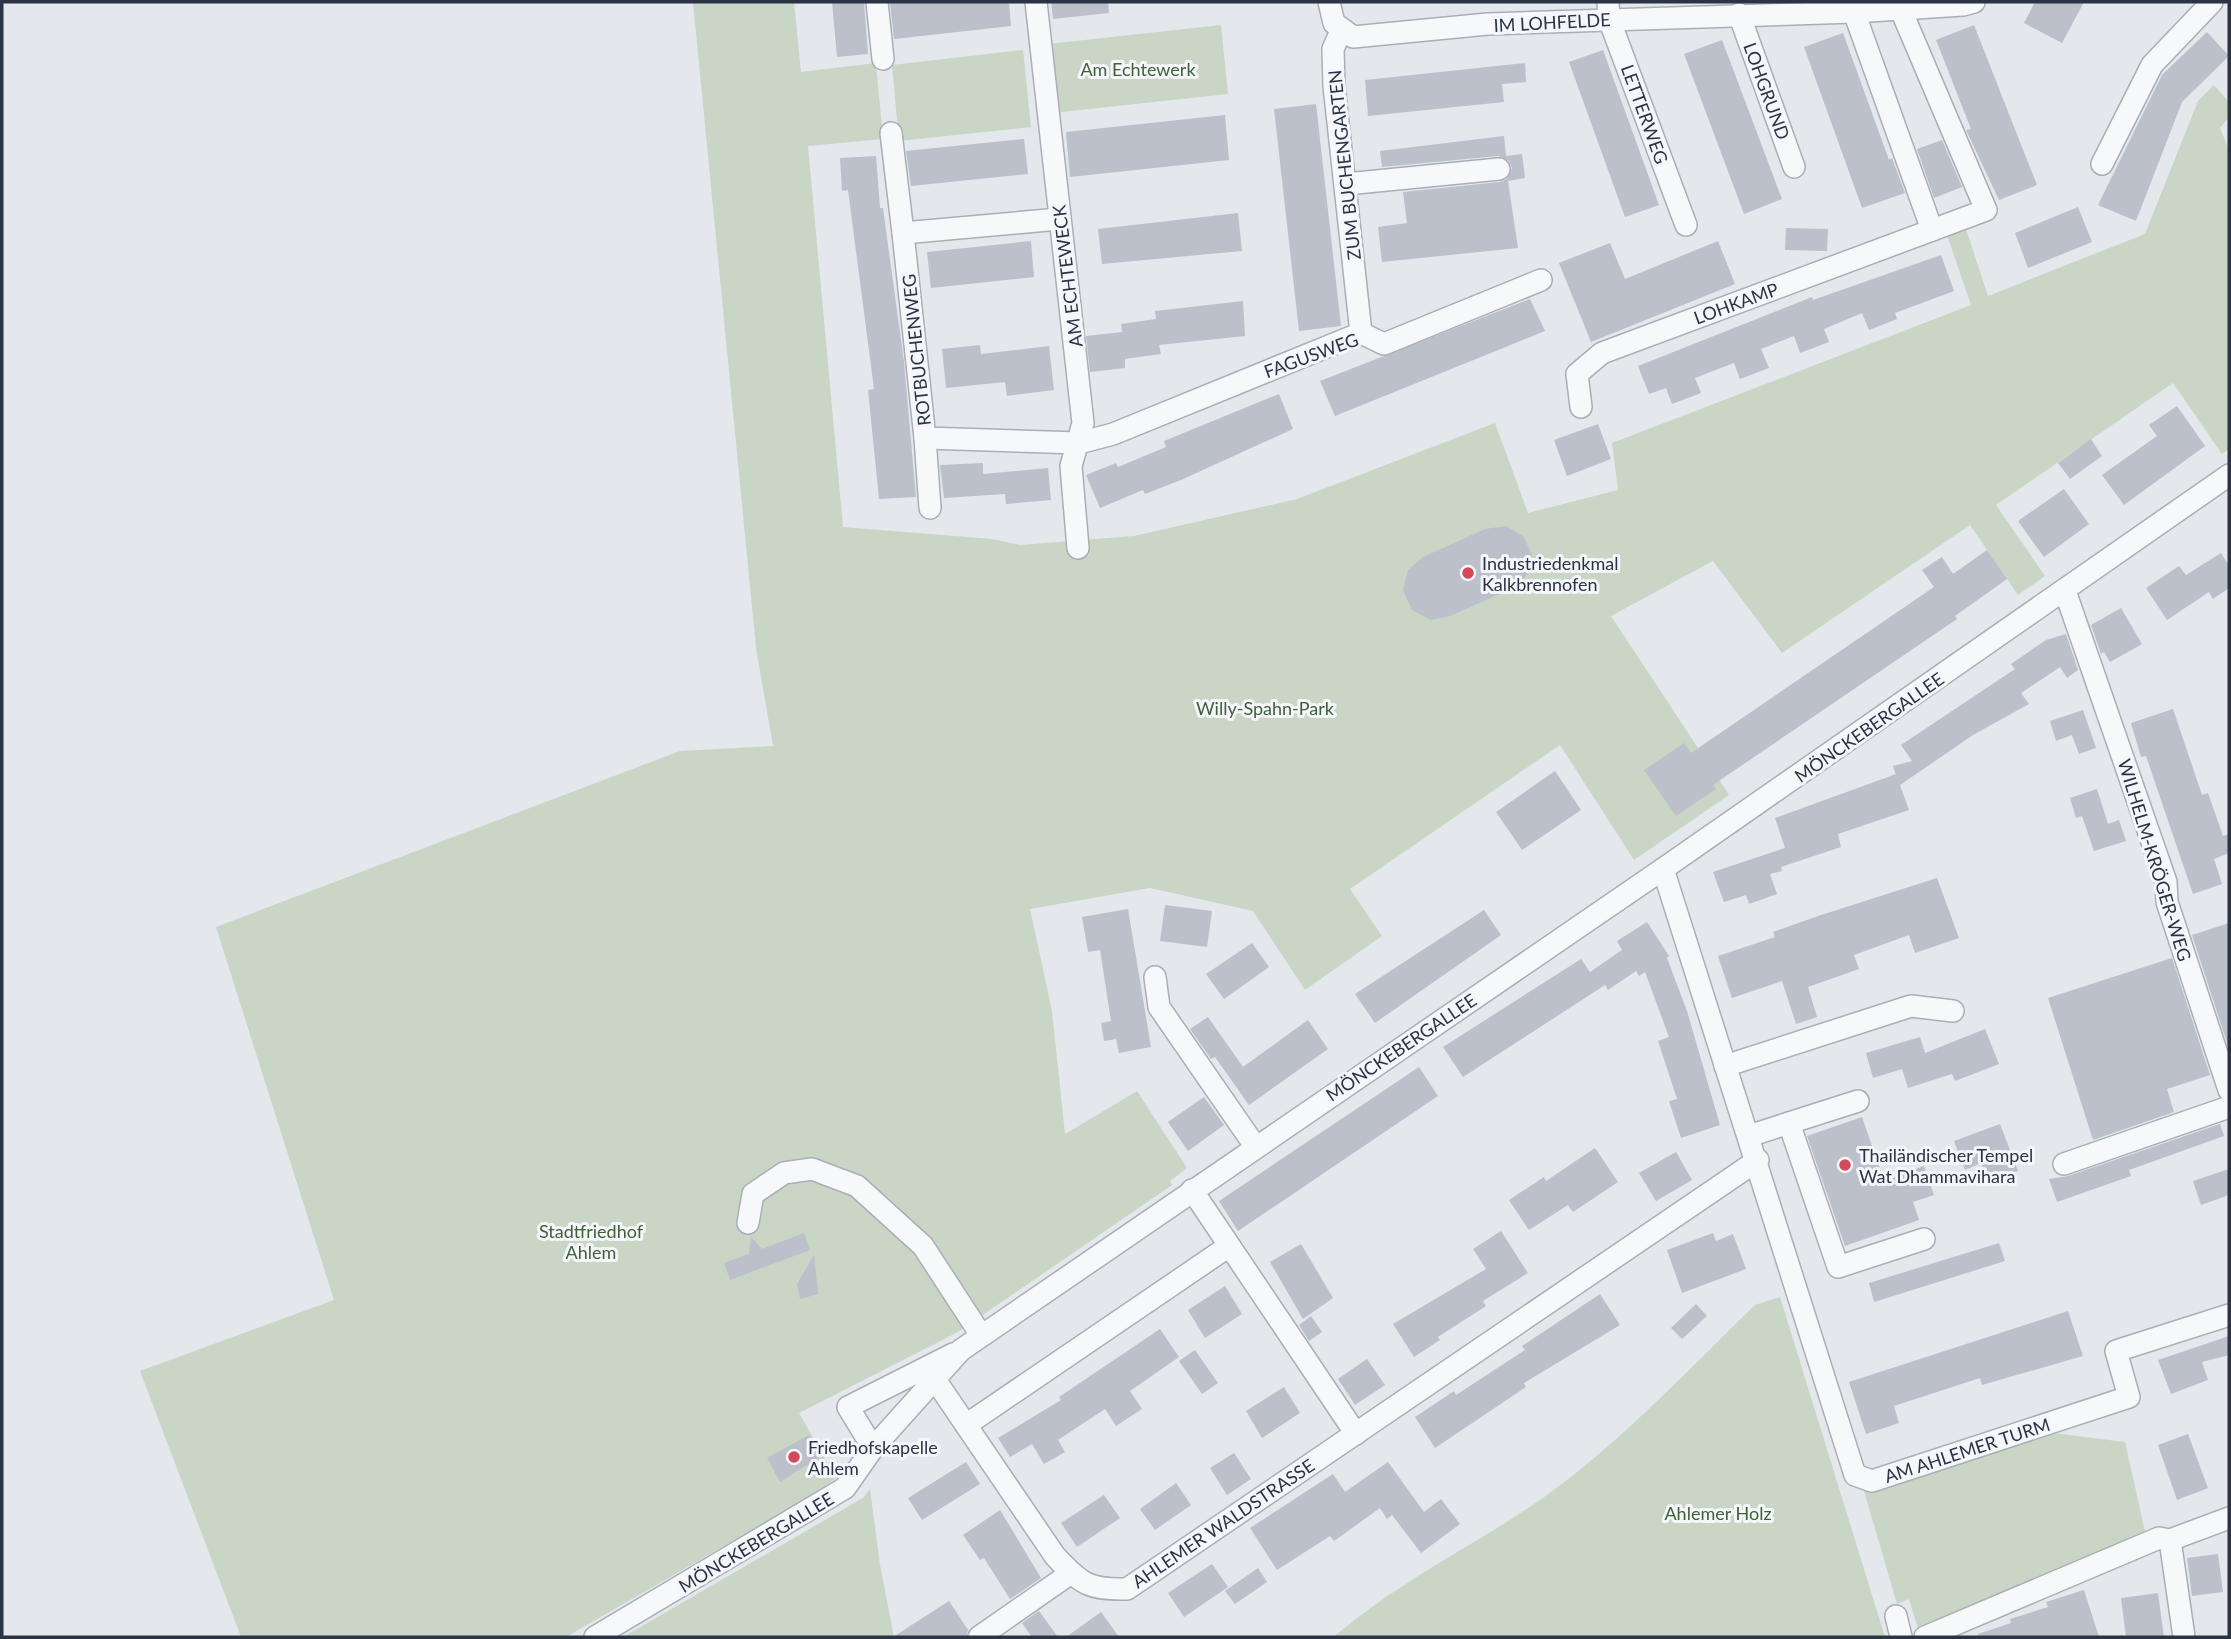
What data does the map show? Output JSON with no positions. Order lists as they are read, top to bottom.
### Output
{
  "streets": {
    "street": [
      "IM LOHFELDE",
      "LOHGRUND",
      "LETTERWEG",
      "ZUM BUCHENGARTEN",
      "AM ECHTEWECK",
      "LOHKAMP",
      "ROTBUCHENWEG",
      "FAGUSWEG",
      "MÖNCKEBERGALLEE",
      "WILHELM-KRÖGER-WEG",
      "AM AHLEMER TURM",
      "AHLEMER WALDSTRASSE"
    ]
  },
  "crossings": [
    ["IM LOHFELDE", "LOHGRUND"],
    ["IM LOHFELDE", "LETTERWEG"],
    ["IM LOHFELDE", "ZUM BUCHENGARTEN"],
    ["IM LOHFELDE", "LOHKAMP"],
    ["ZUM BUCHENGARTEN", "FAGUSWEG"],
    ["AM ECHTEWECK", "ROTBUCHENWEG"],
    ["AM ECHTEWECK", "FAGUSWEG"],
    ["ROTBUCHENWEG", "FAGUSWEG"],
    ["MÖNCKEBERGALLEE", "WILHELM-KRÖGER-WEG"],
    ["MÖNCKEBERGALLEE", "AM AHLEMER TURM"],
    ["MÖNCKEBERGALLEE", "AHLEMER WALDSTRASSE"],
    ["AM AHLEMER TURM", "AHLEMER WALDSTRASSE"]
  ],
  "parks": [
    "Am Echtewerk",
    "Willy-Spahn-Park",
    "Stadtfriedhof Ahlem",
    "Ahlemer Holz"
  ],
  "places": ["Industriedenkmal Kalkbrennofen", "Thailändischer Tempel Wat Dhammavihara", "Friedhofskapelle Ahlem"]
}
